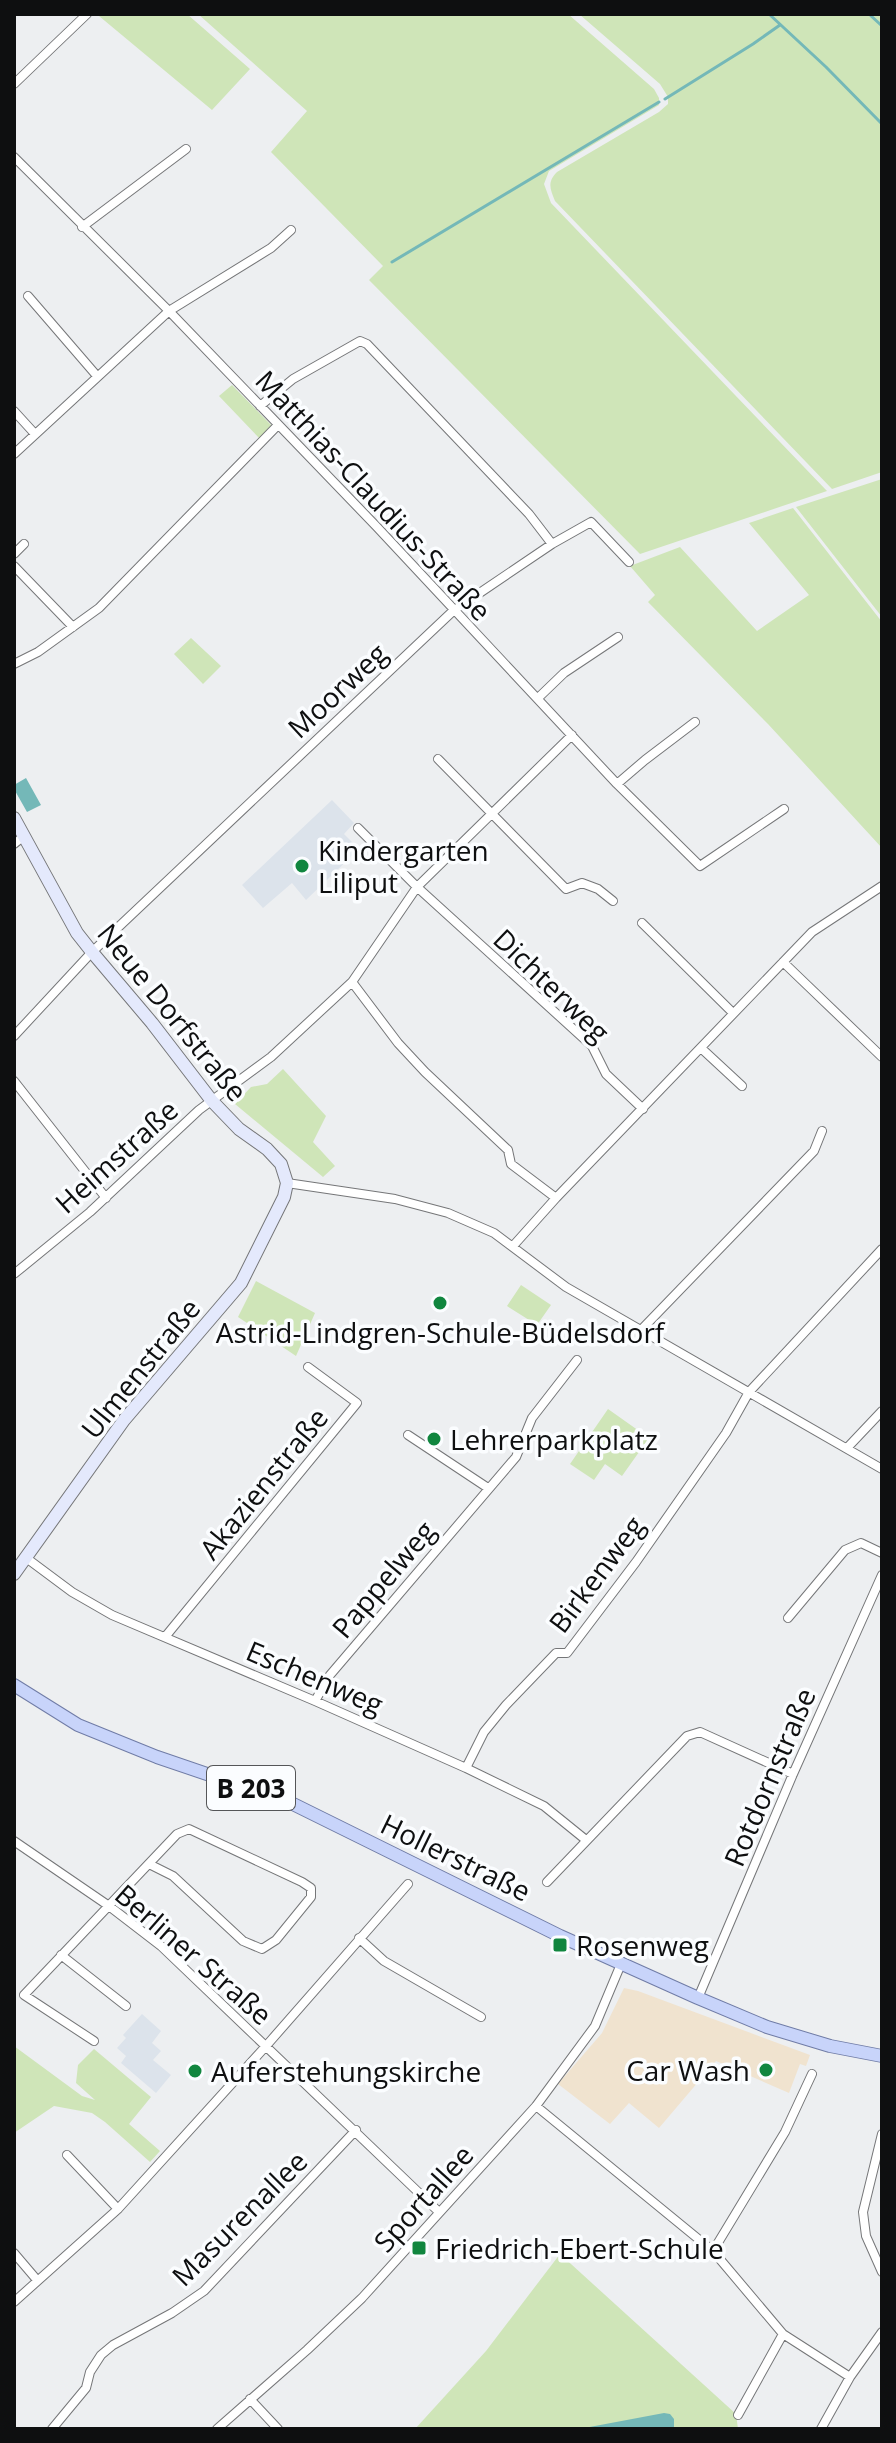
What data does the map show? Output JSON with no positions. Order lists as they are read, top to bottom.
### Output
{
  "streets": {
    "main road": ["B 203", "Hollerstraße"],
    "street": [
      "Matthias-Claudius-Straße",
      "Moorweg",
      "Dichterweg",
      "Neue Dorfstraße",
      "Heimstraße",
      "Ulmenstraße",
      "Akazienstraße",
      "Birkenweg",
      "Pappelweg",
      "Eschenweg",
      "Rotdornstraße",
      "Berliner Straße",
      "Sportallee",
      "Masurenallee"
    ]
  },
  "crossings": [
    ["Matthias-Claudius-Straße", "Moorweg"],
    ["Matthias-Claudius-Straße", "Heimstraße"],
    ["Moorweg", "Neue Dorfstraße"],
    ["Dichterweg", "Heimstraße"],
    ["Neue Dorfstraße", "Heimstraße"],
    ["Neue Dorfstraße", "Ulmenstraße"],
    ["Ulmenstraße", "Eschenweg"],
    ["Akazienstraße", "Eschenweg"],
    ["Birkenweg", "Eschenweg"],
    ["Pappelweg", "Eschenweg"],
    ["Rotdornstraße", "Hollerstraße"],
    ["Hollerstraße", "Sportallee"],
    ["Berliner Straße", "Sportallee"],
    ["Berliner Straße", "Masurenallee"]
  ],
  "places": {
    "other": [
      "Kindergarten Liliput",
      "Astrid-Lindgren-Schule-Büdelsdorf",
      "Lehrerparkplatz",
      "Car Wash",
      "Auferstehungskirche"
    ],
    "transit": ["Rosenweg", "Friedrich-Ebert-Schule"]
  }
}
